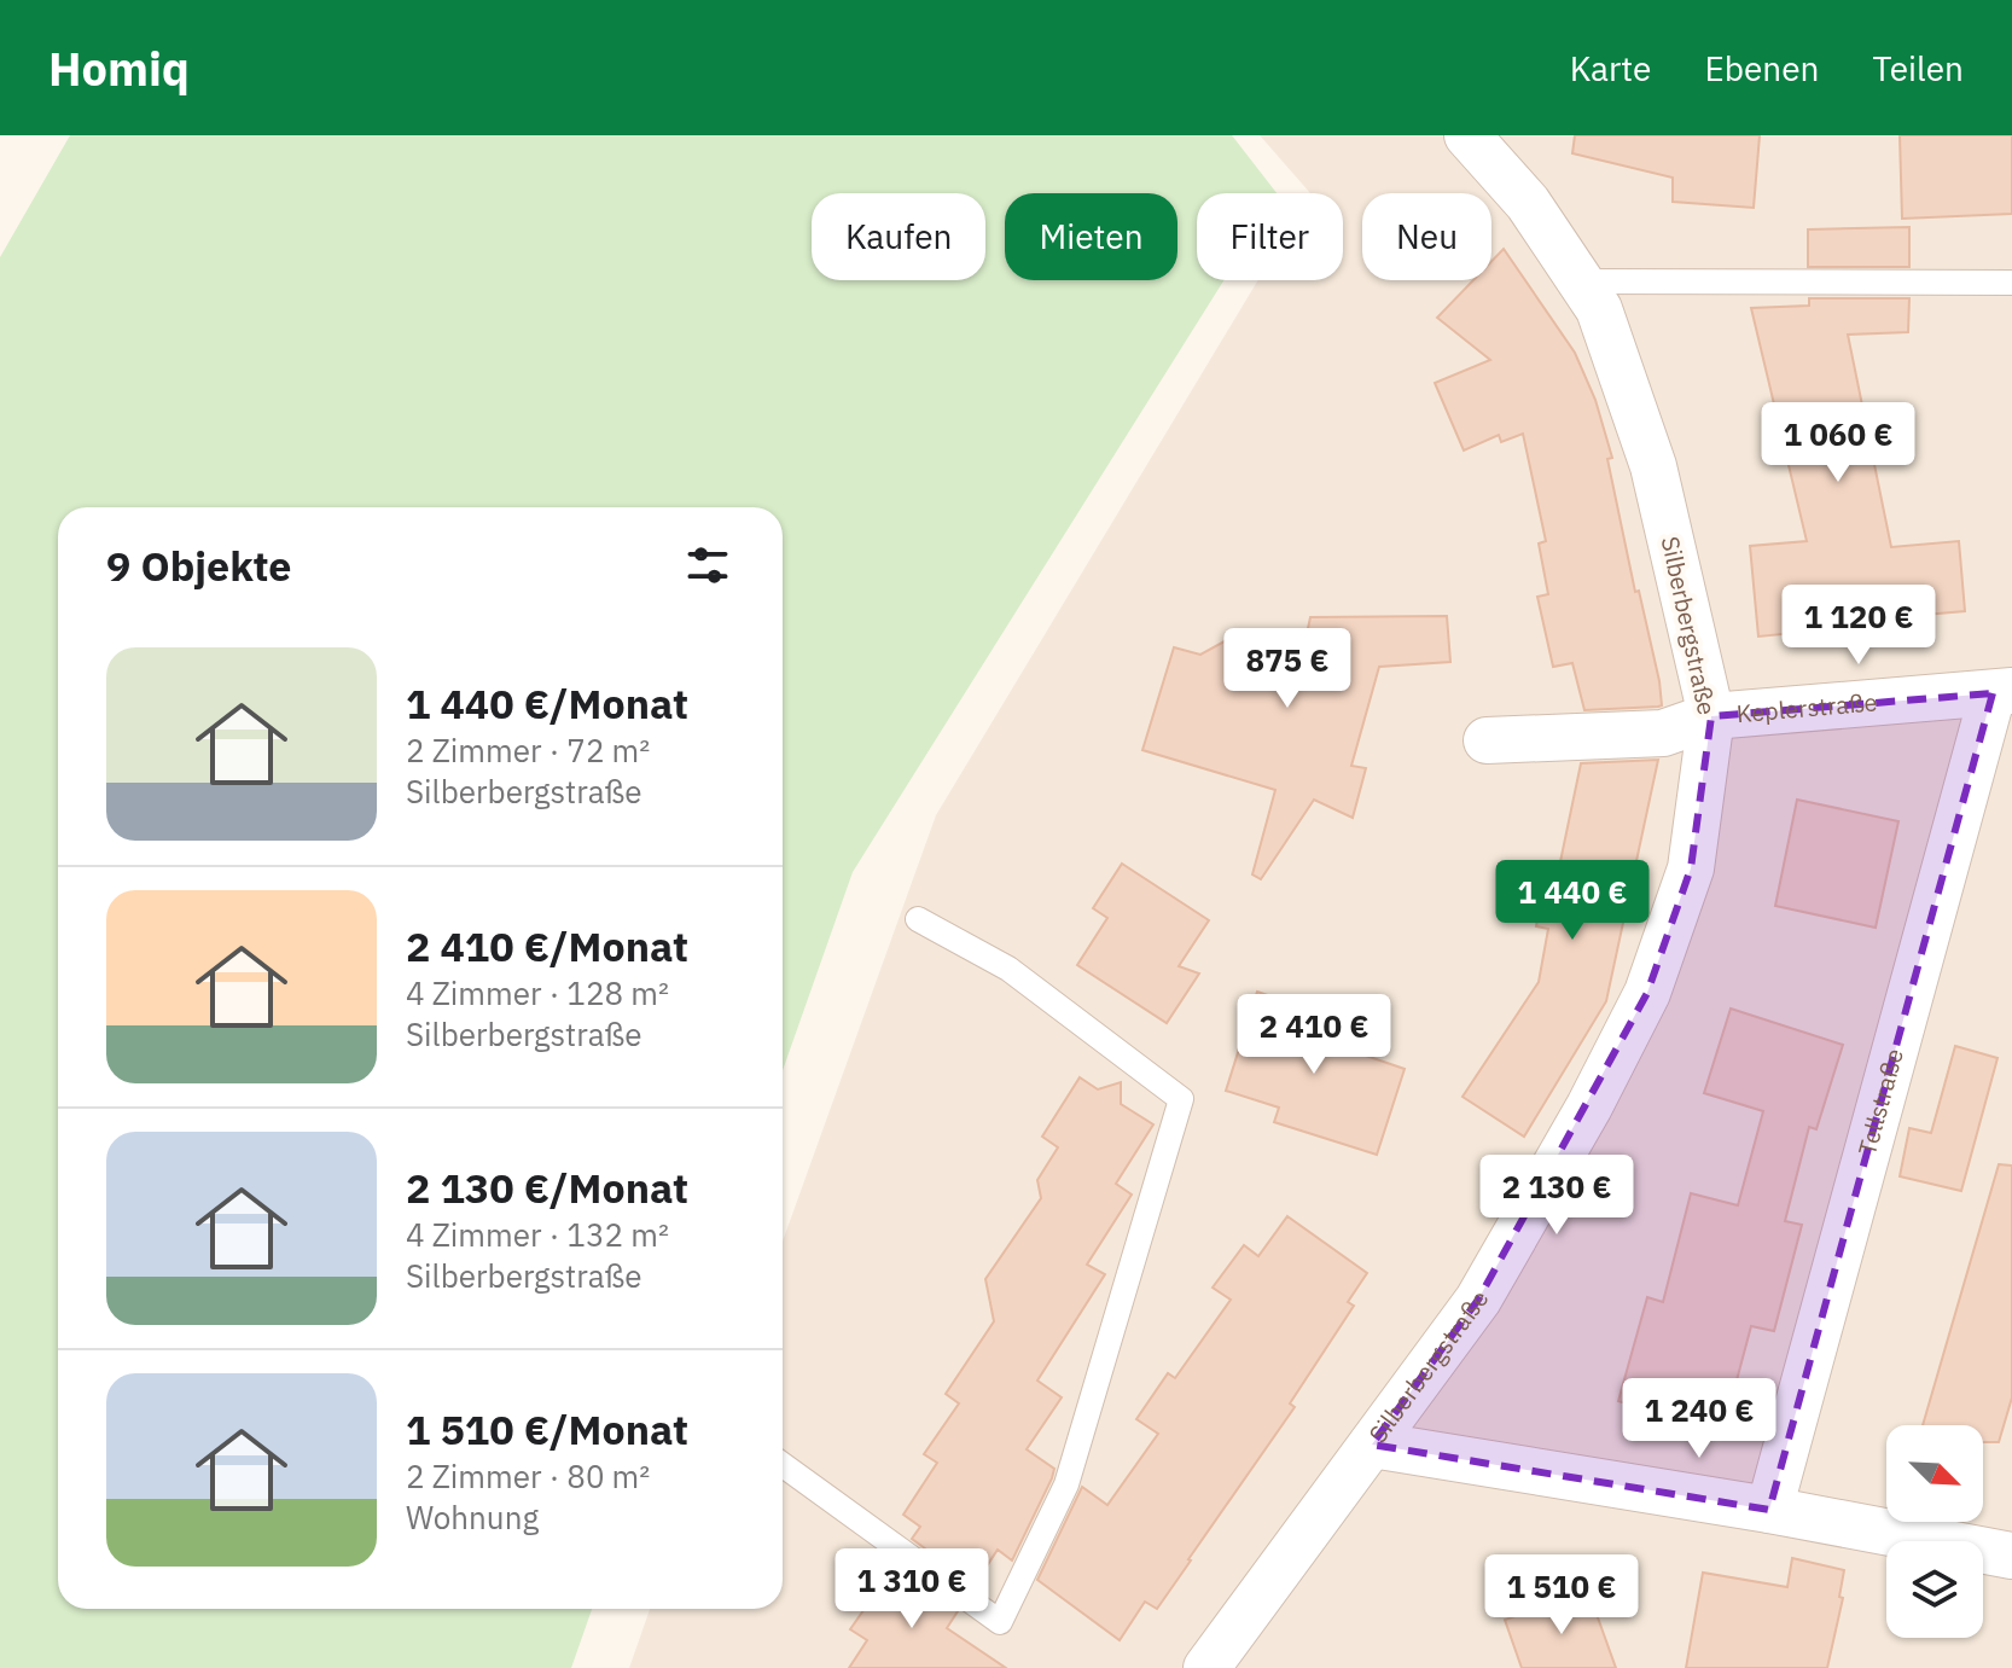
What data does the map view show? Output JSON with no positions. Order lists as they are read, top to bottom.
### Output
{
  "streets": {
    "street": ["Silberbergstraße", "Keplerstraße", "Tellstraße"]
  },
  "crossings": [
    ["Silberbergstraße", "Keplerstraße"],
    ["Keplerstraße", "Tellstraße"]
  ],
  "north": "bottom right",
  "page": {
    "header": "Homiq",
    "nav": ["Karte", "Ebenen", "Teilen"],
    "chip": [
      "Kaufen",
      "Mieten",
      "Filter",
      "Neu"
    ],
    "price": [
      "1 060 €",
      "1 120 €",
      "875 €",
      "1 440 €",
      "2 410 €",
      "2 130 €",
      "1 240 €",
      "1 310 €",
      "1 510 €"
    ],
    "heading": "9 Objekte",
    "list": [
      {
        "name": "1 440 €/Monat",
        "note": "2 Zimmer · 72 m² · Silberbergstraße"
      },
      {
        "name": "2 410 €/Monat",
        "note": "4 Zimmer · 128 m² · Silberbergstraße"
      },
      {
        "name": "2 130 €/Monat",
        "note": "4 Zimmer · 132 m² · Silberbergstraße"
      },
      {
        "name": "1 510 €/Monat",
        "note": "2 Zimmer · 80 m² · Wohnung"
      }
    ]
  }
}
